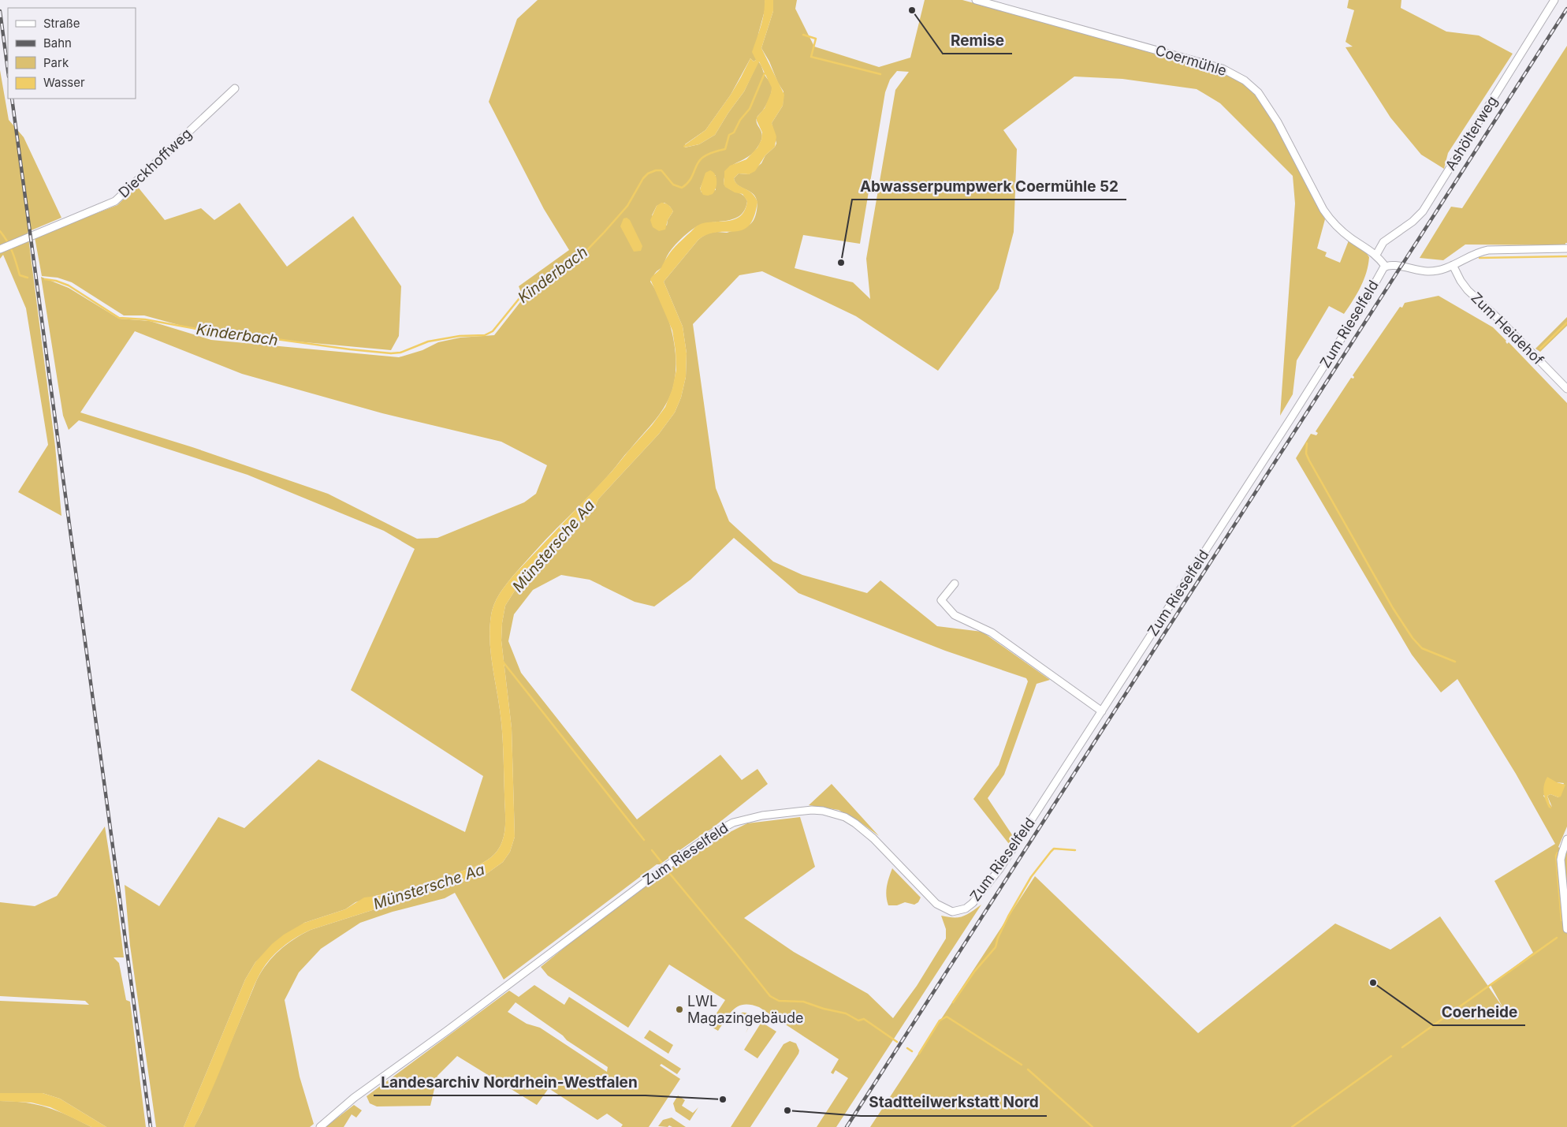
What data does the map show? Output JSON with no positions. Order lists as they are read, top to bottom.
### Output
{
  "streets": {
    "street": [
      "Coermühle",
      "Ashölterweg",
      "Dieckhoffweg",
      "Zum Rieselfeld",
      "Zum Heidehof"
    ]
  },
  "crossings": [
    ["Coermühle", "Ashölterweg"],
    ["Coermühle", "Zum Rieselfeld"],
    ["Zum Rieselfeld", "Zum Heidehof"]
  ],
  "water": ["Kinderbach", "Münstersche Aa"],
  "places": [
    "Remise",
    "Abwasserpumpwerk Coermühle 52",
    "Coerheide",
    "LWL Magazingebäude",
    "Landesarchiv Nordrhein-Westfalen",
    "Stadtteilwerkstatt Nord"
  ],
  "legend": [
    "Straße",
    "Bahn",
    "Park",
    "Wasser"
  ]
}
